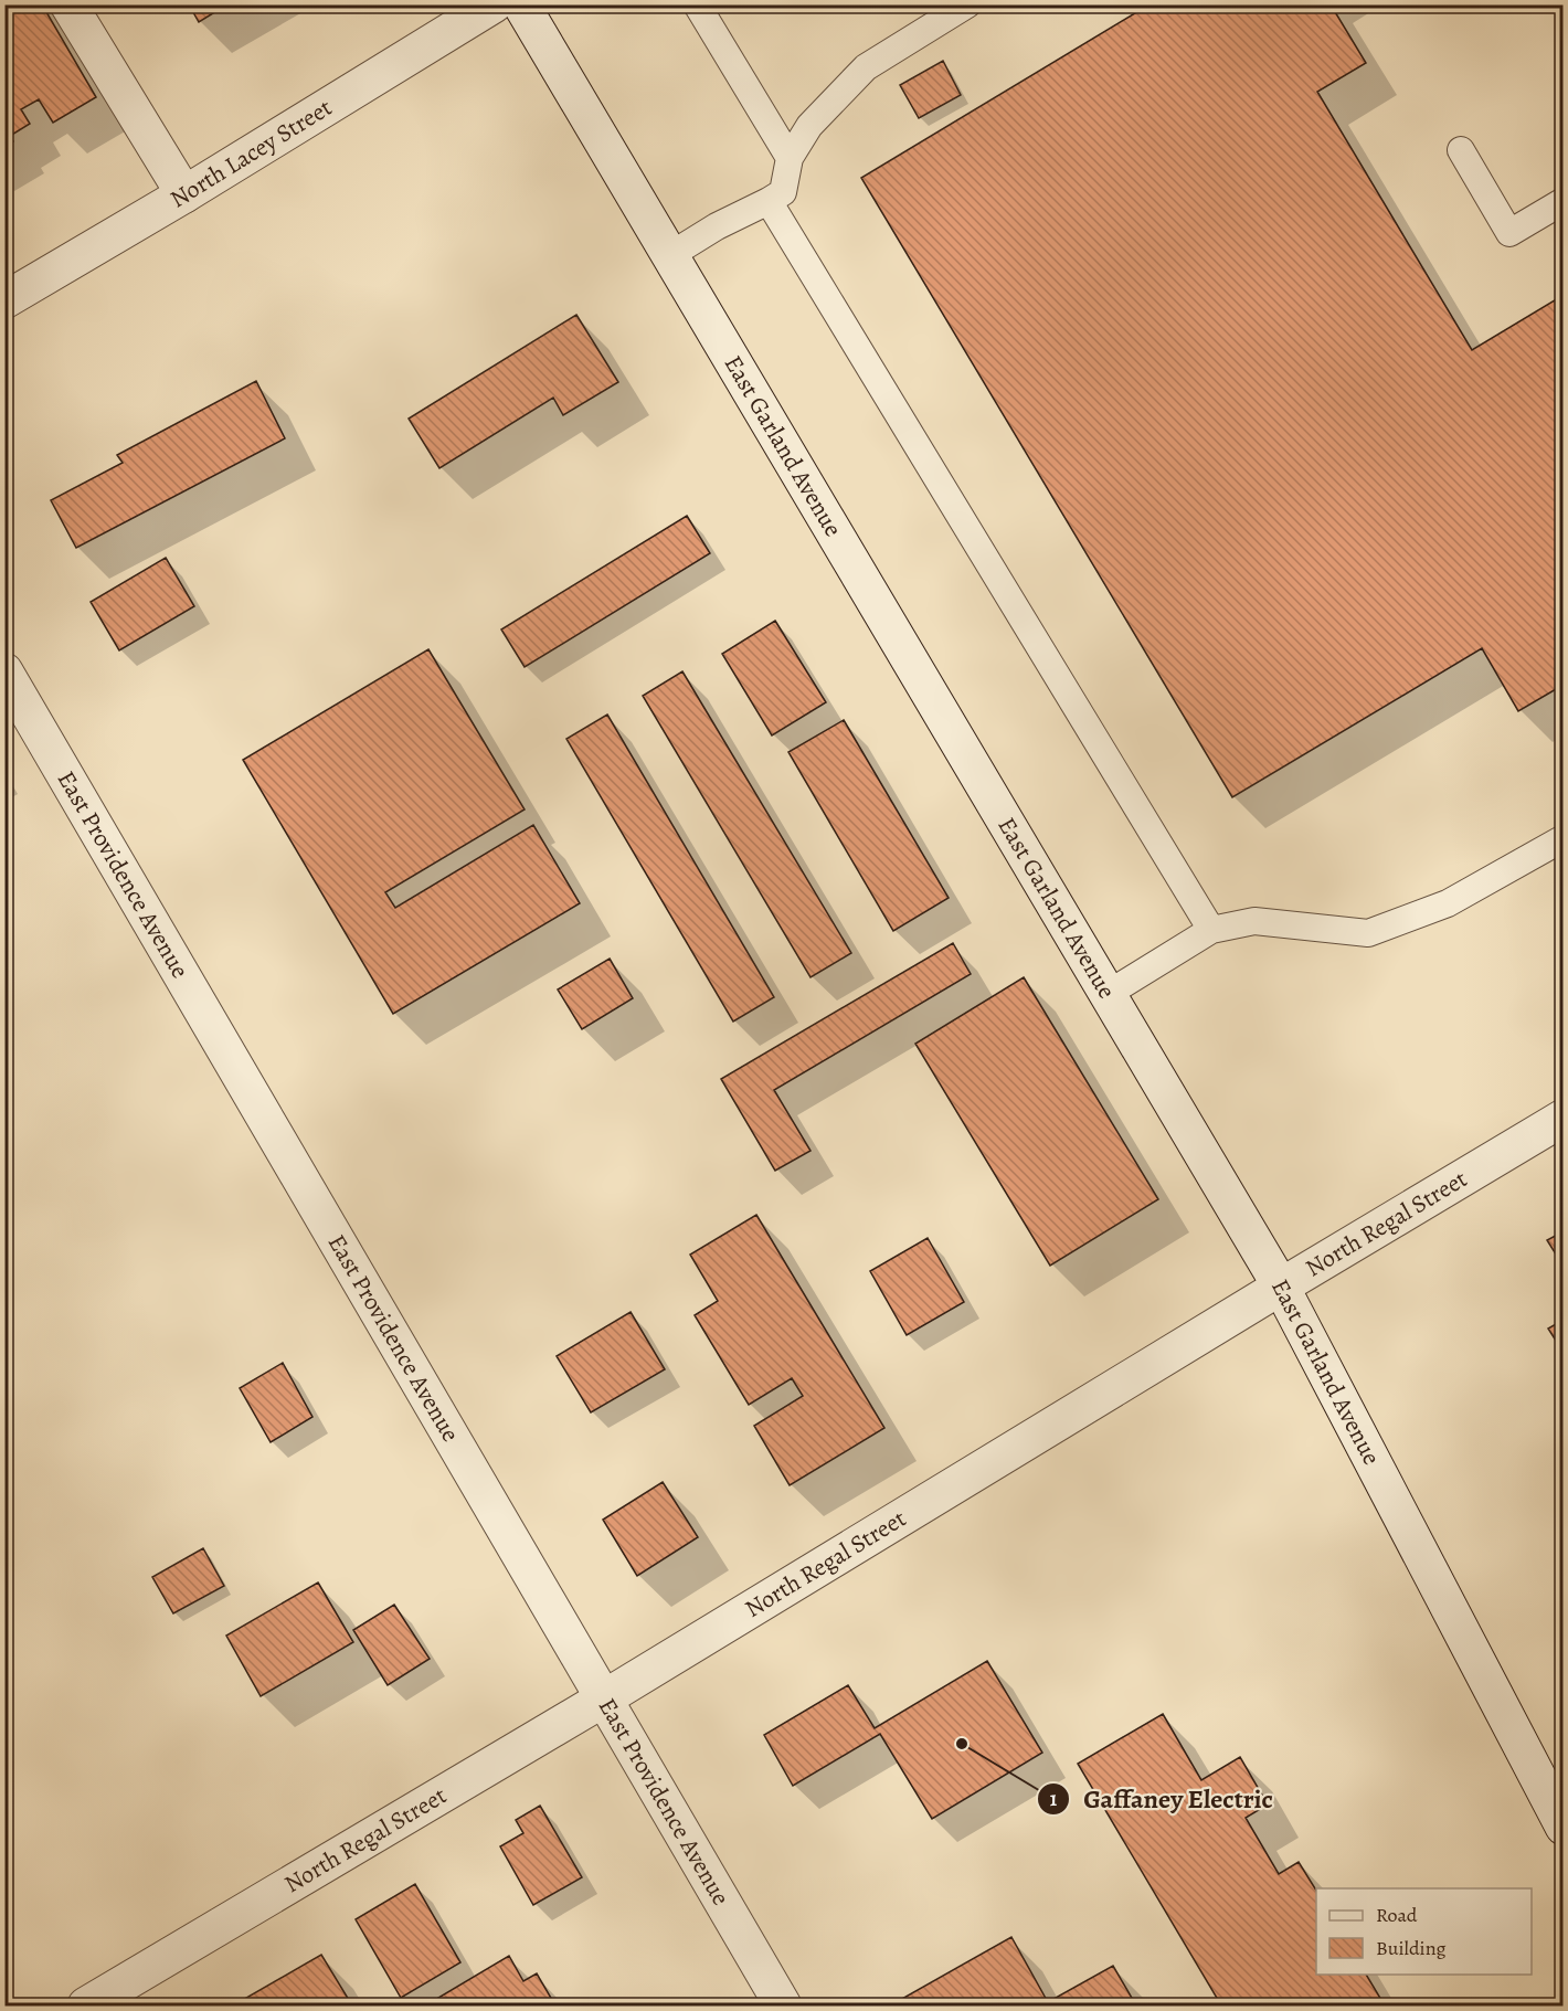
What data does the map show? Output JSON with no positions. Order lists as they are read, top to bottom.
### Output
{
  "streets": {
    "street": [
      "North Lacey Street",
      "East Garland Avenue",
      "East Providence Avenue",
      "North Regal Street"
    ]
  },
  "crossings": [
    ["East Garland Avenue", "North Regal Street"],
    ["East Providence Avenue", "North Regal Street"]
  ],
  "places": ["Gaffaney Electric"],
  "legend": ["Road", "Building"]
}
